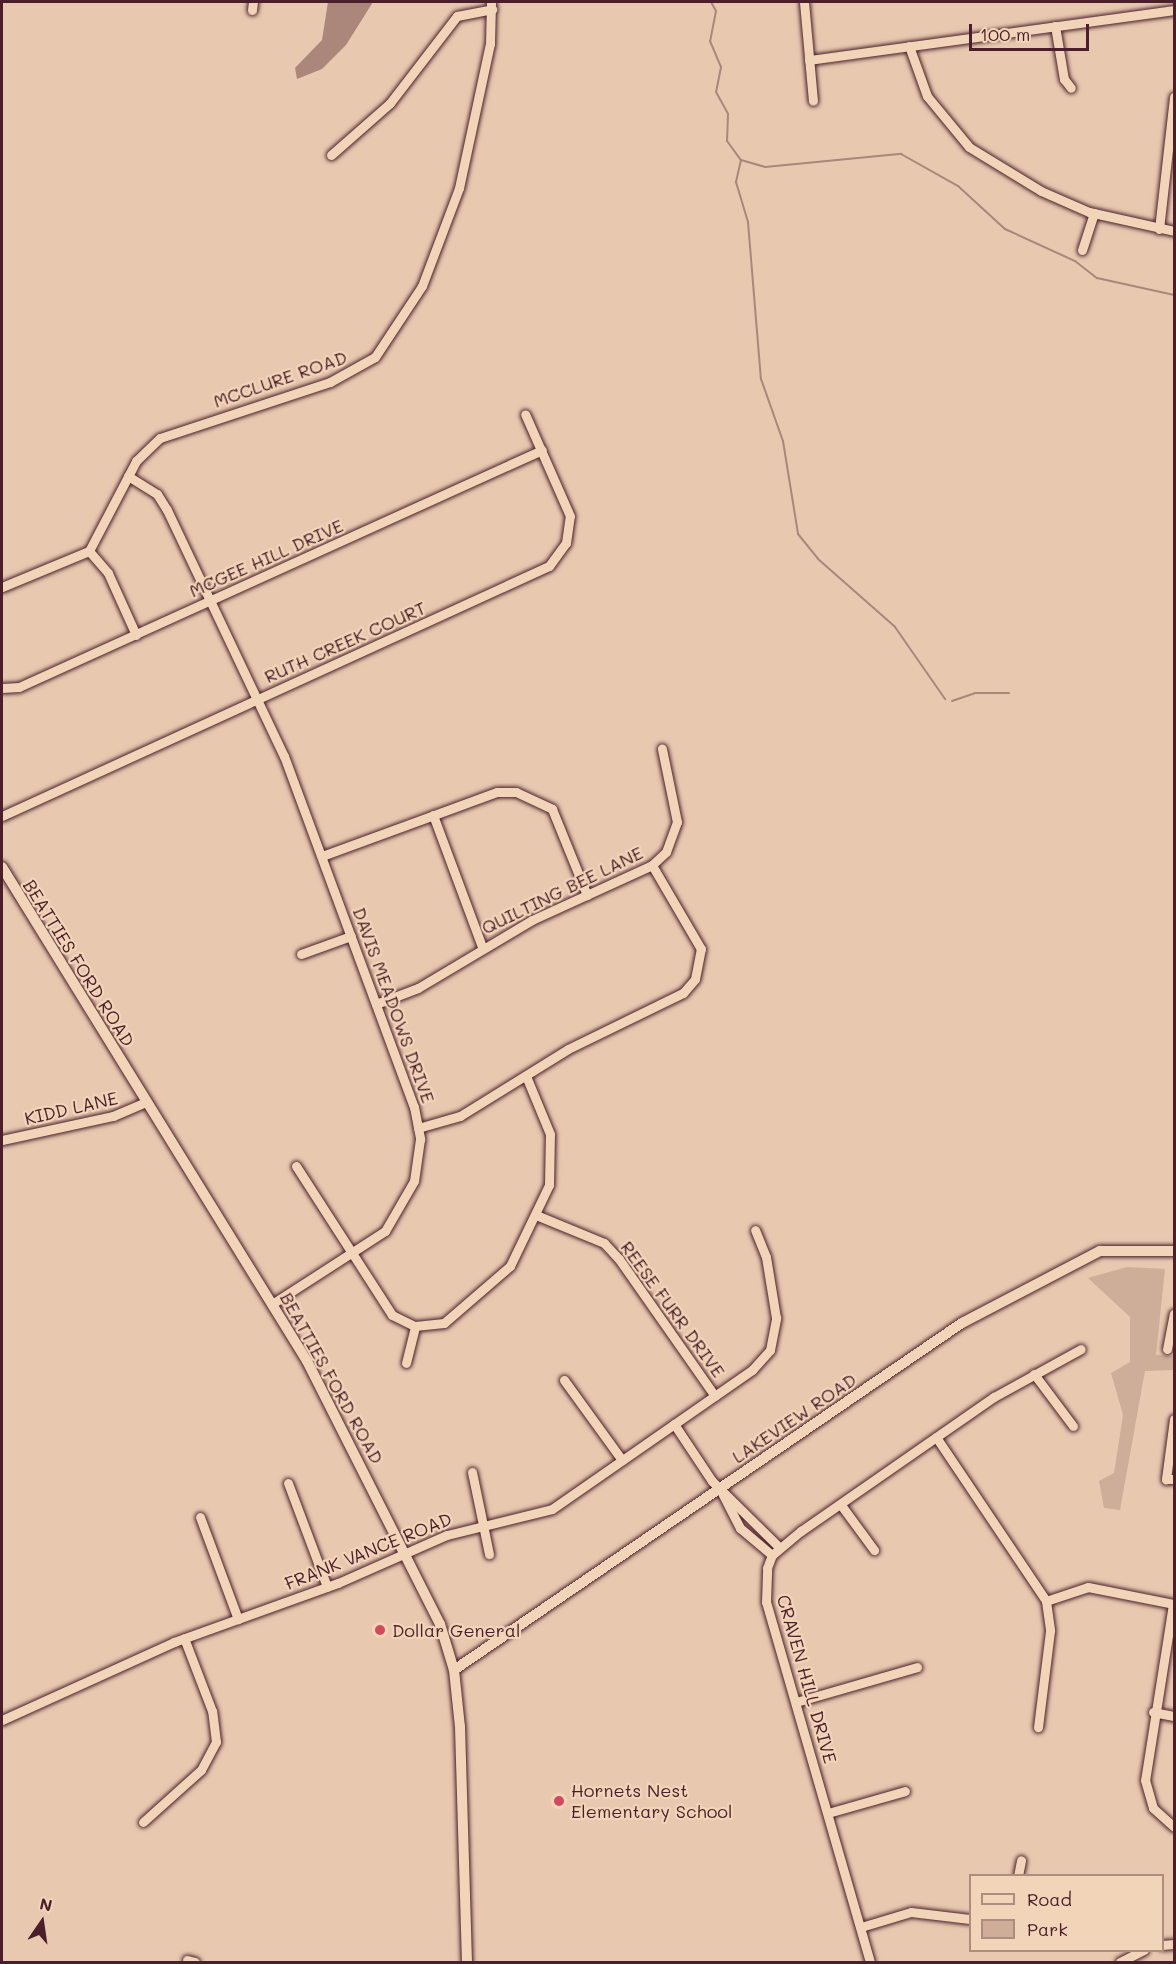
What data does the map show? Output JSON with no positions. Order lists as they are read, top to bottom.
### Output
{
  "streets": {
    "main road": ["BEATTIES FORD ROAD", "LAKEVIEW ROAD"],
    "street": [
      "MCCLURE ROAD",
      "MCGEE HILL DRIVE",
      "RUTH CREEK COURT",
      "QUILTING BEE LANE",
      "DAVIS MEADOWS DRIVE",
      "KIDD LANE",
      "REESE FURR DRIVE",
      "FRANK VANCE ROAD",
      "CRAVEN HILL DRIVE"
    ]
  },
  "crossings": [
    ["MCCLURE ROAD", "DAVIS MEADOWS DRIVE"],
    ["MCGEE HILL DRIVE", "RUTH CREEK COURT"],
    ["MCGEE HILL DRIVE", "DAVIS MEADOWS DRIVE"],
    ["RUTH CREEK COURT", "DAVIS MEADOWS DRIVE"],
    ["QUILTING BEE LANE", "DAVIS MEADOWS DRIVE"],
    ["BEATTIES FORD ROAD", "DAVIS MEADOWS DRIVE"],
    ["BEATTIES FORD ROAD", "KIDD LANE"],
    ["BEATTIES FORD ROAD", "LAKEVIEW ROAD"],
    ["BEATTIES FORD ROAD", "FRANK VANCE ROAD"],
    ["REESE FURR DRIVE", "FRANK VANCE ROAD"]
  ],
  "places": ["Dollar General", "Hornets Nest Elementary School"],
  "legend": ["Road", "Park"],
  "scale_bar": "100 m",
  "north": "top"
}
